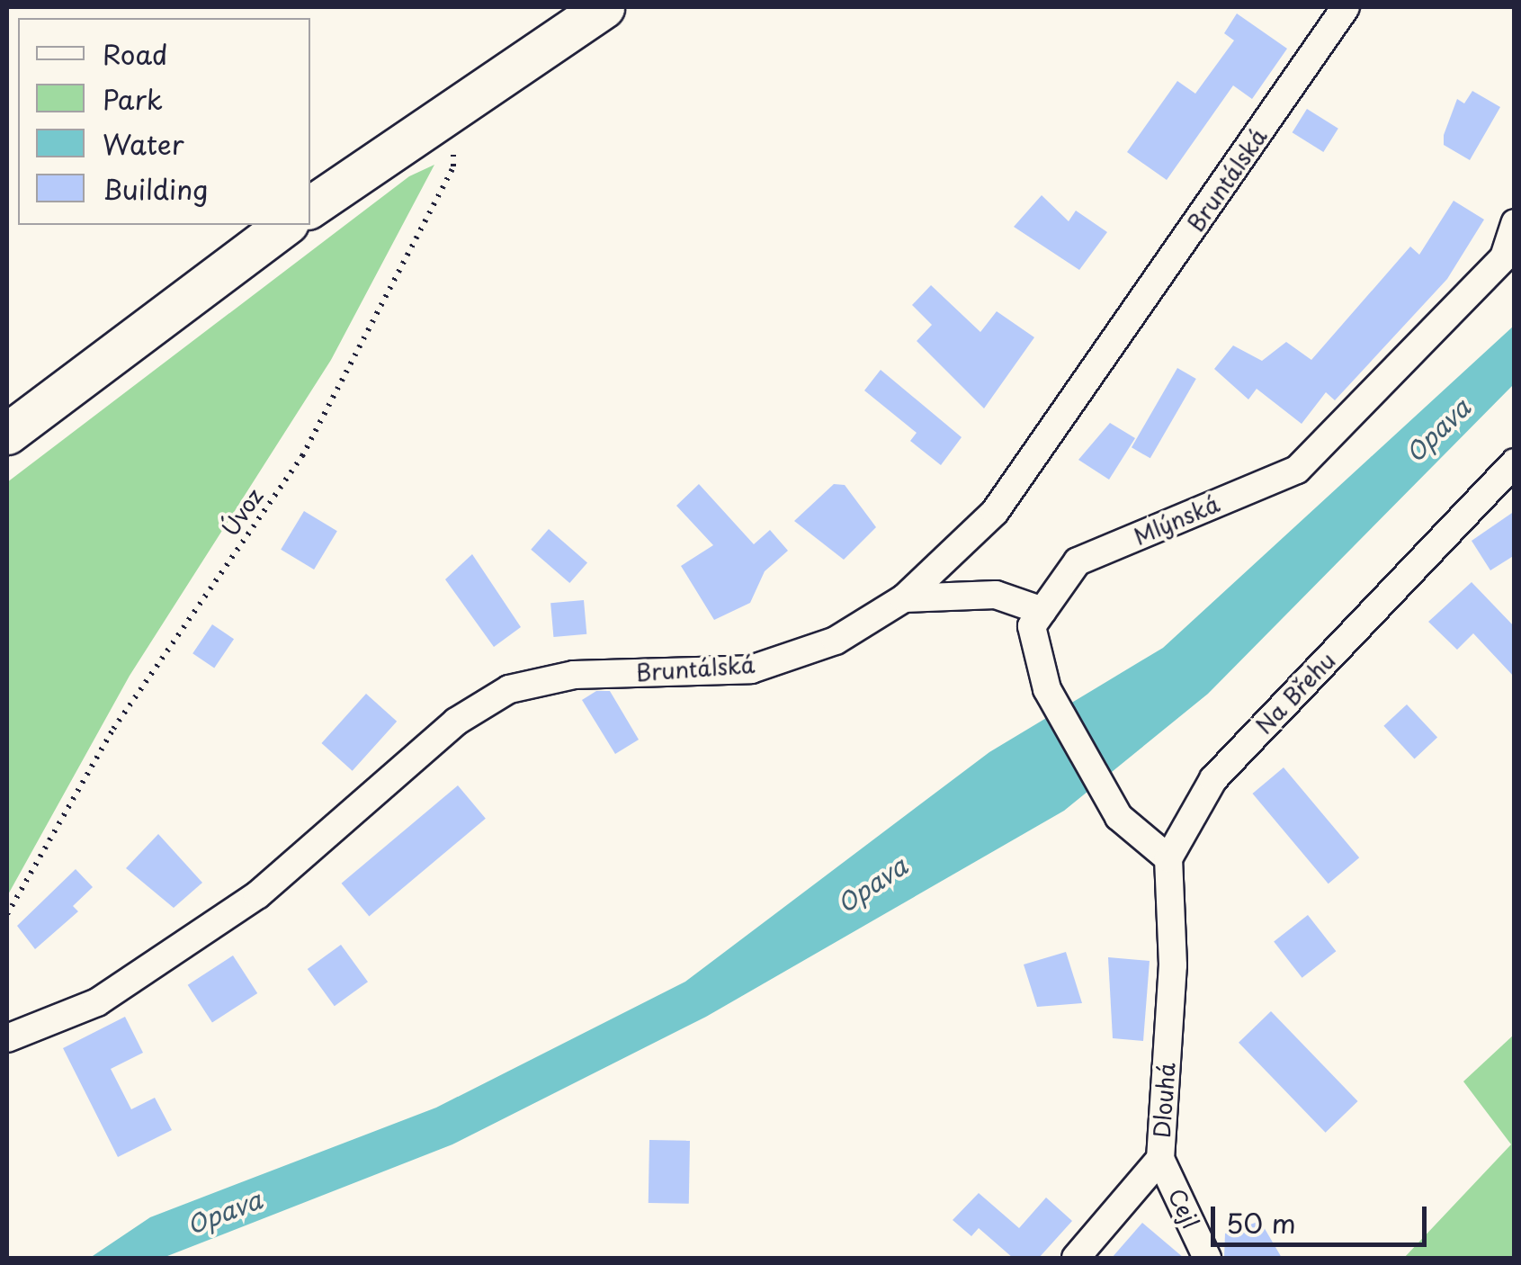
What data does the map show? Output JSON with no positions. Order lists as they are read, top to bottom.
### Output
{
  "streets": {
    "street": [
      "Bruntálská",
      "Mlýnská",
      "Na Břehu",
      "Dlouhá",
      "Cejl"
    ],
    "path": ["Úvoz"]
  },
  "crossings": [
    ["Mlýnská", "Na Břehu"],
    ["Mlýnská", "Dlouhá"],
    ["Na Břehu", "Dlouhá"],
    ["Dlouhá", "Cejl"]
  ],
  "water": ["Opava"],
  "legend": [
    "Road",
    "Park",
    "Water",
    "Building"
  ],
  "scale_bar": "50 m"
}
